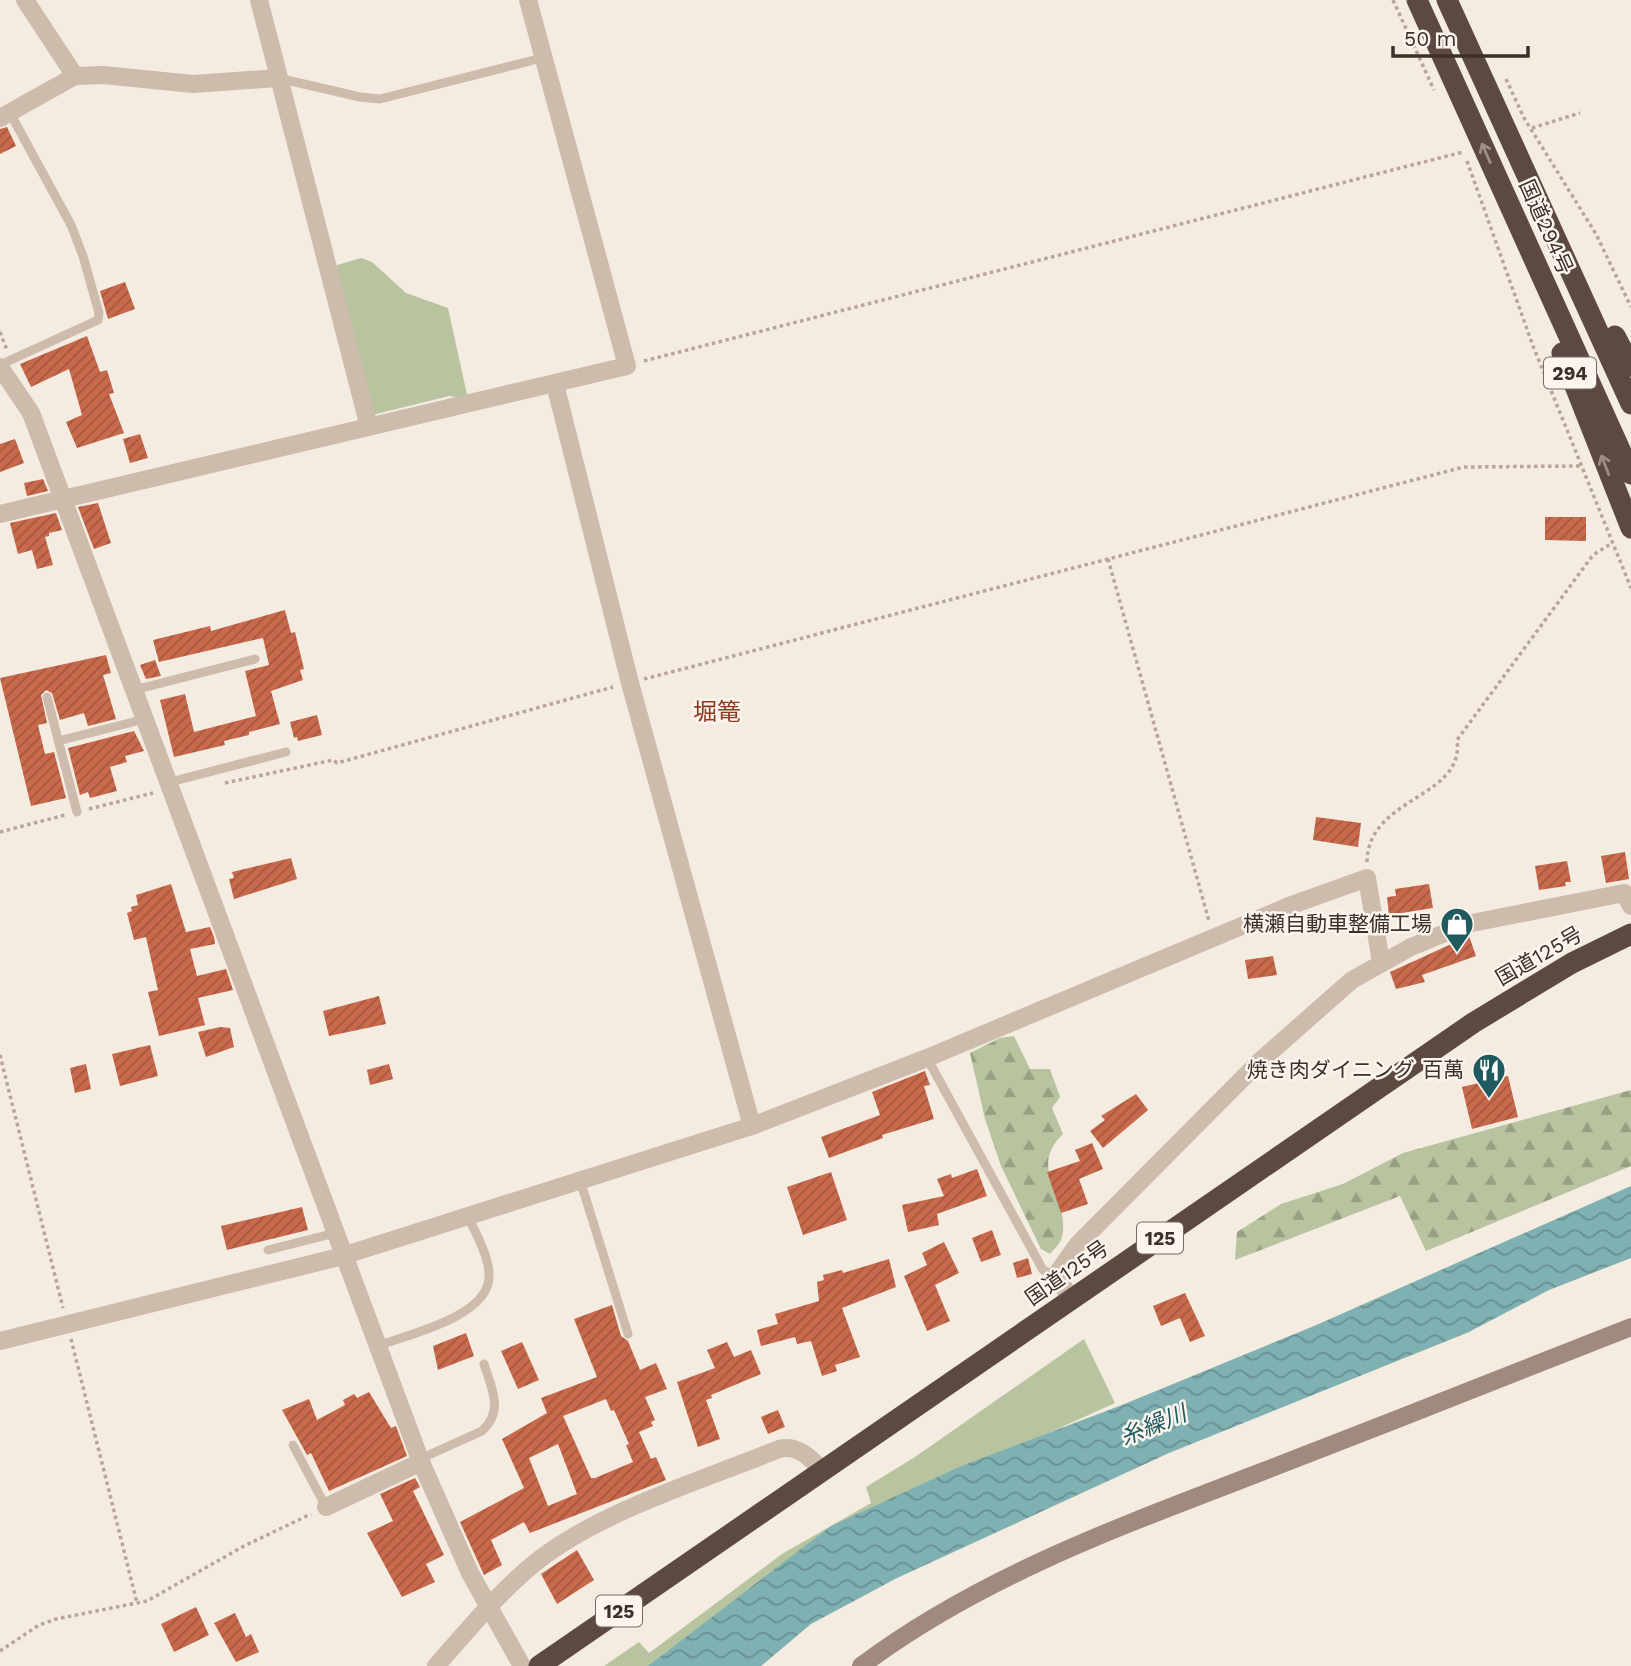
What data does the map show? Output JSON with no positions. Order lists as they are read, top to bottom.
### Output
{
  "streets": {
    "highway": [
      "国道294号",
      "294",
      "国道125号",
      "125"
    ]
  },
  "crossings": [
    ["国道294号", "294"]
  ],
  "districts": ["堀篭"],
  "water": ["糸繰川"],
  "places": {
    "shop": ["横瀬自動車整備工場"],
    "restaurant": ["焼き肉ダイニング 百萬"]
  },
  "scale_bar": "50 m"
}
